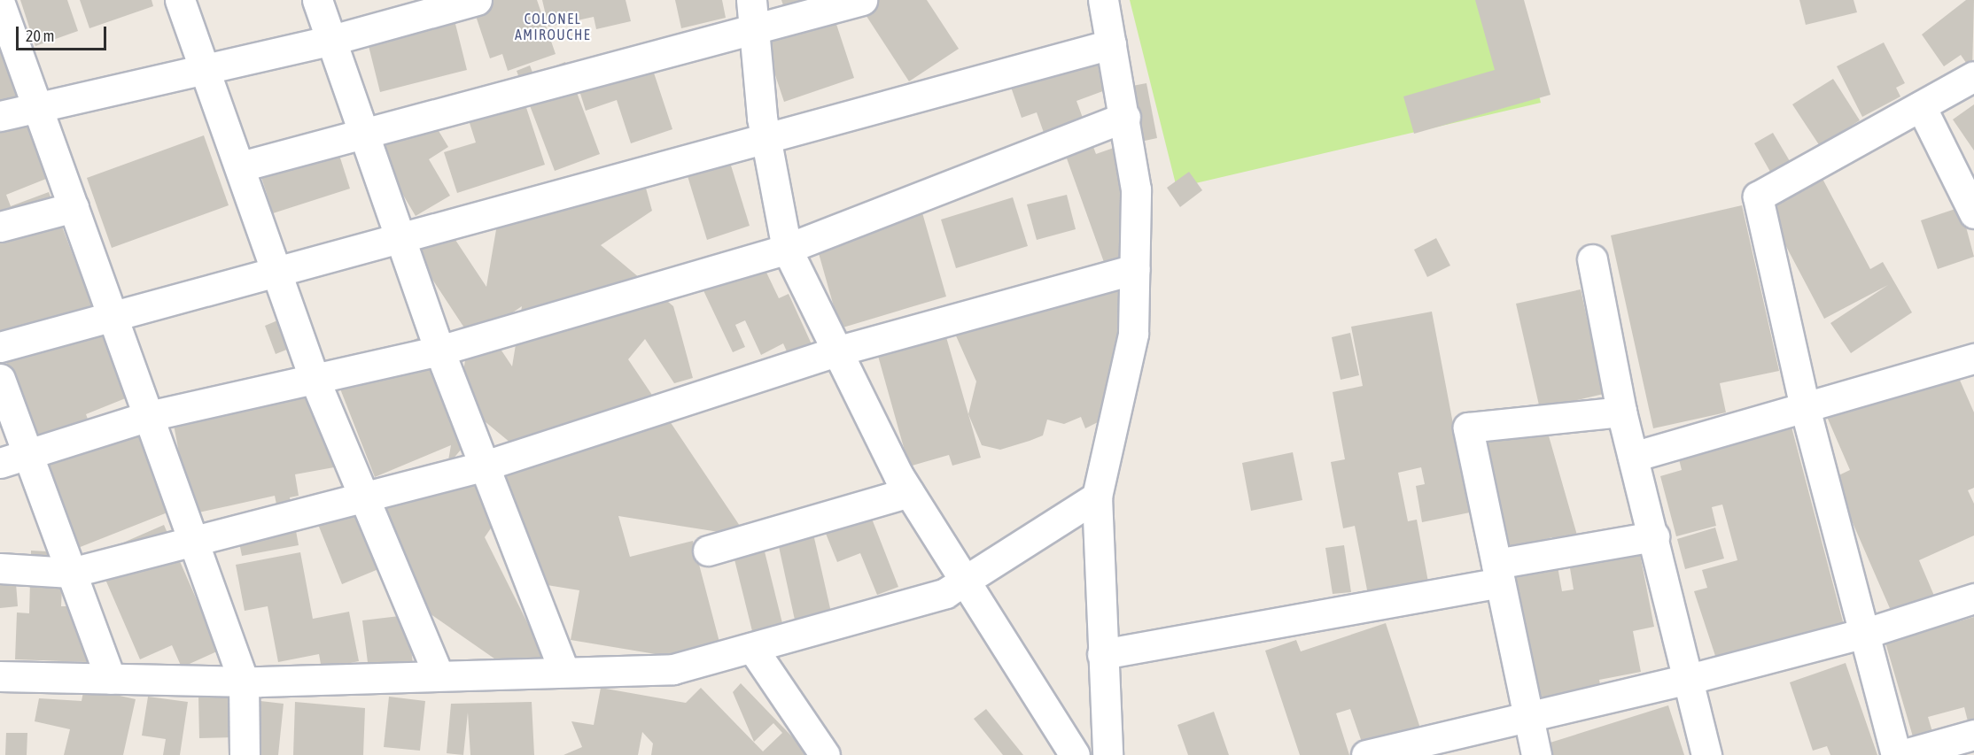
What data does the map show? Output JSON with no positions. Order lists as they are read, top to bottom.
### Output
{
  "districts": ["COLONEL AMIROUCHE"],
  "scale_bar": "20 m"
}
